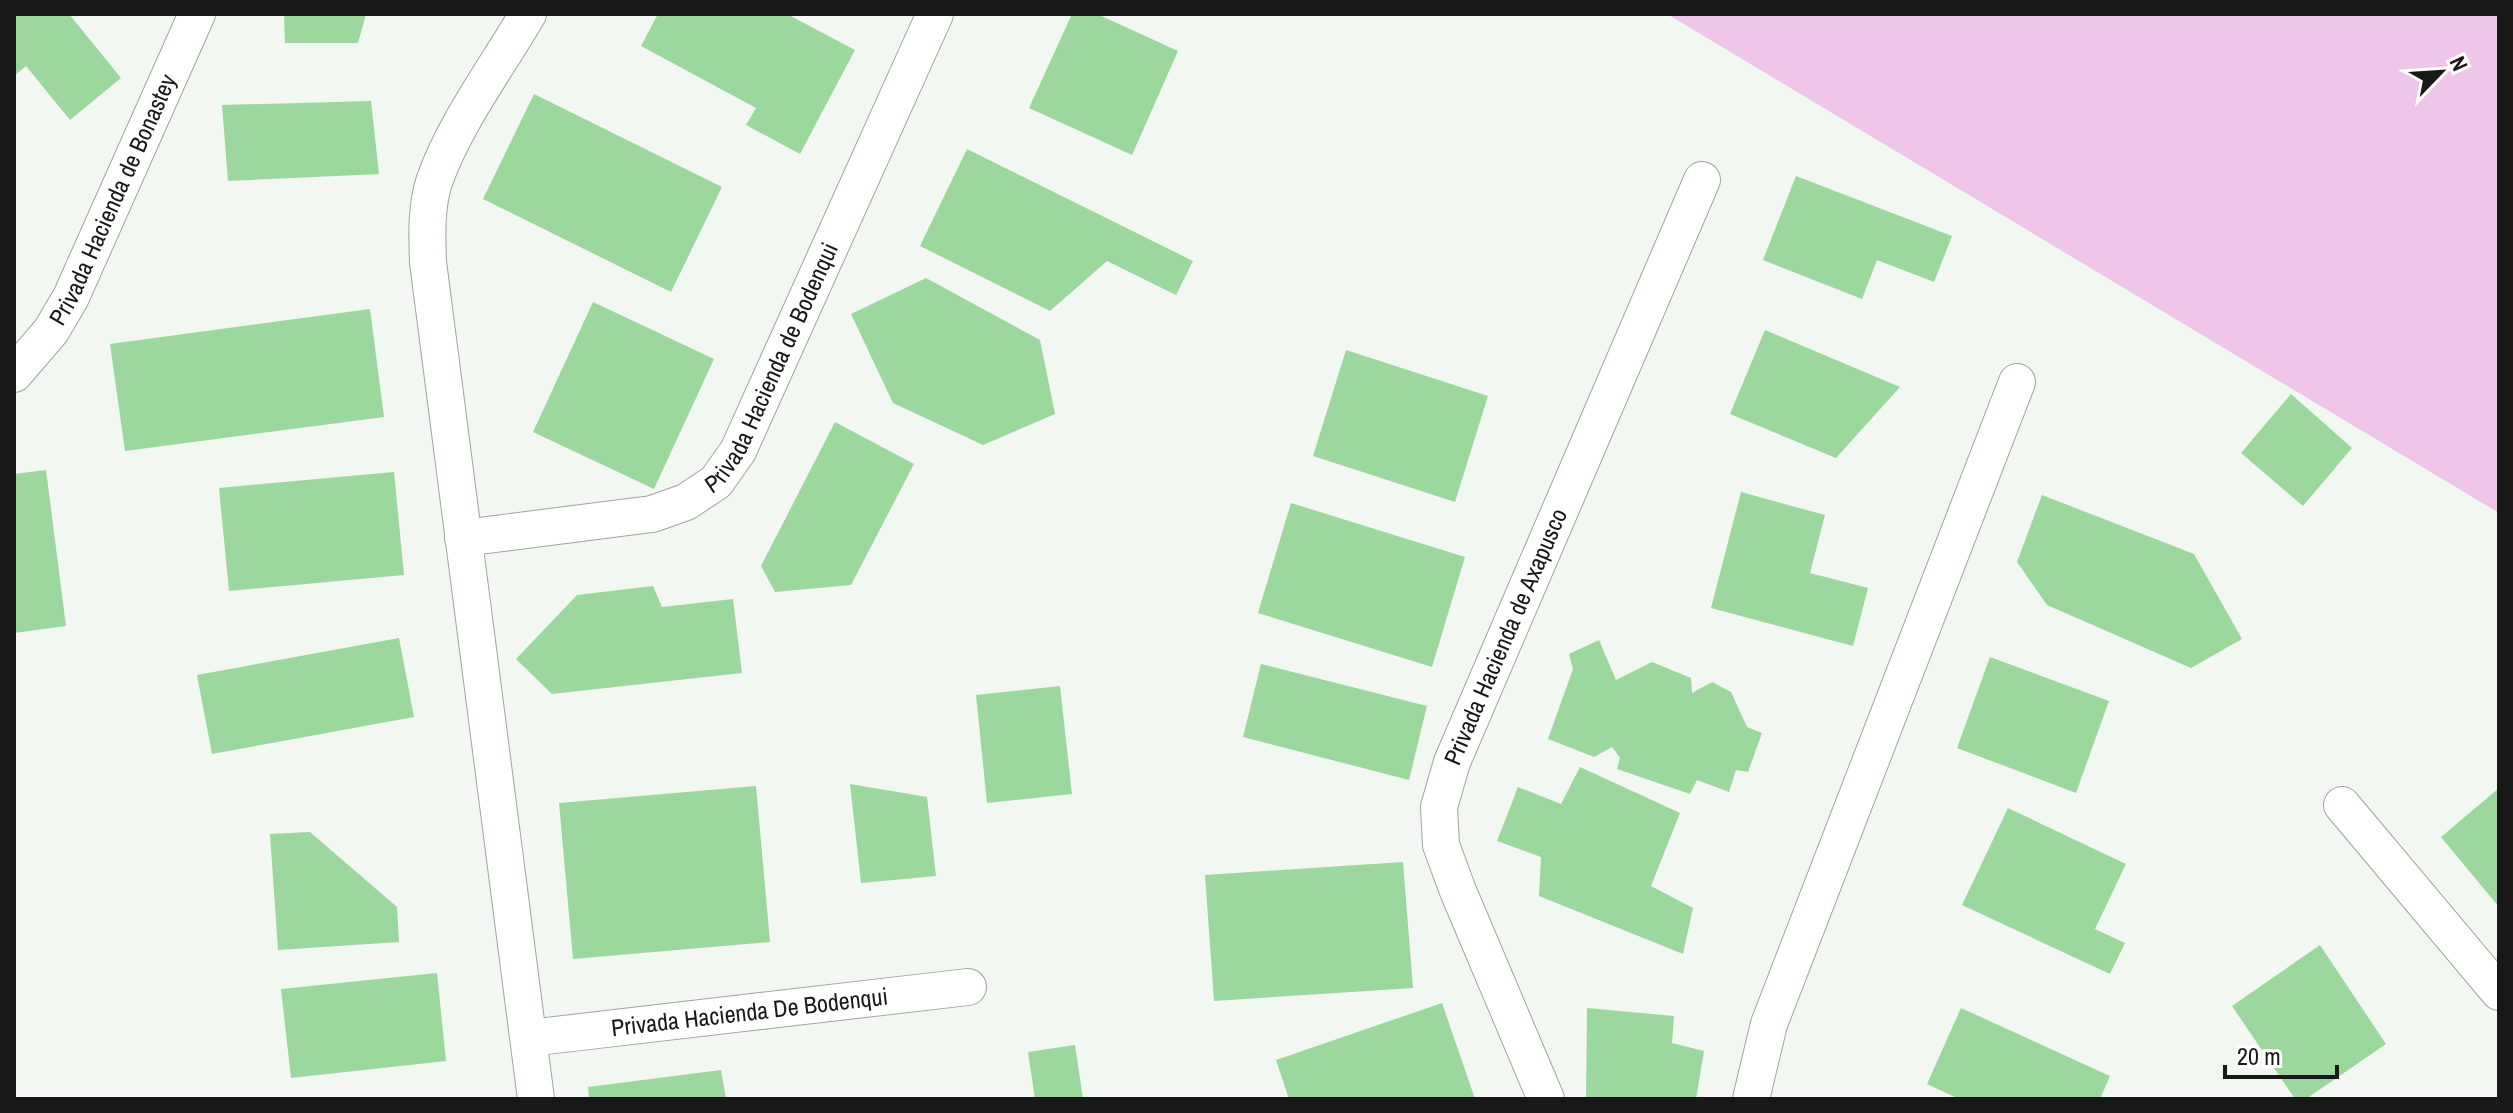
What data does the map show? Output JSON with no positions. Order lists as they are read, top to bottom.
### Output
{
  "streets": {
    "street": [
      "Privada Hacienda de Bonastey",
      "Privada Hacienda de Bodenqui",
      "Privada Hacienda de Axapusco",
      "Privada Hacienda De Bodenqui"
    ]
  },
  "scale_bar": "20 m",
  "north": "top right"
}
